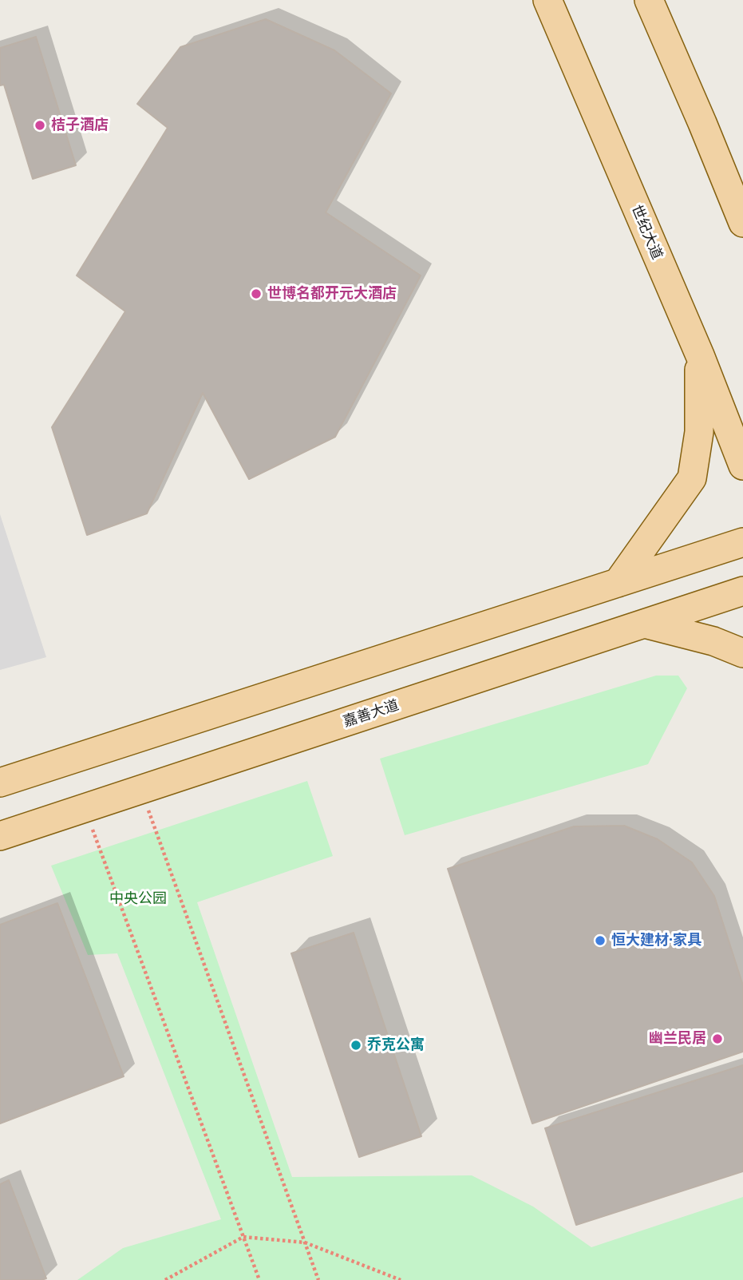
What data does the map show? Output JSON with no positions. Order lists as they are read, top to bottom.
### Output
{
  "streets": {
    "main road": ["世纪大道", "嘉善大道"]
  },
  "parks": ["中央公园"],
  "places": [
    "桔子酒店",
    "世博名都开元大酒店",
    "恒大建材·家具",
    "幽兰民居",
    "乔克公寓"
  ]
}
